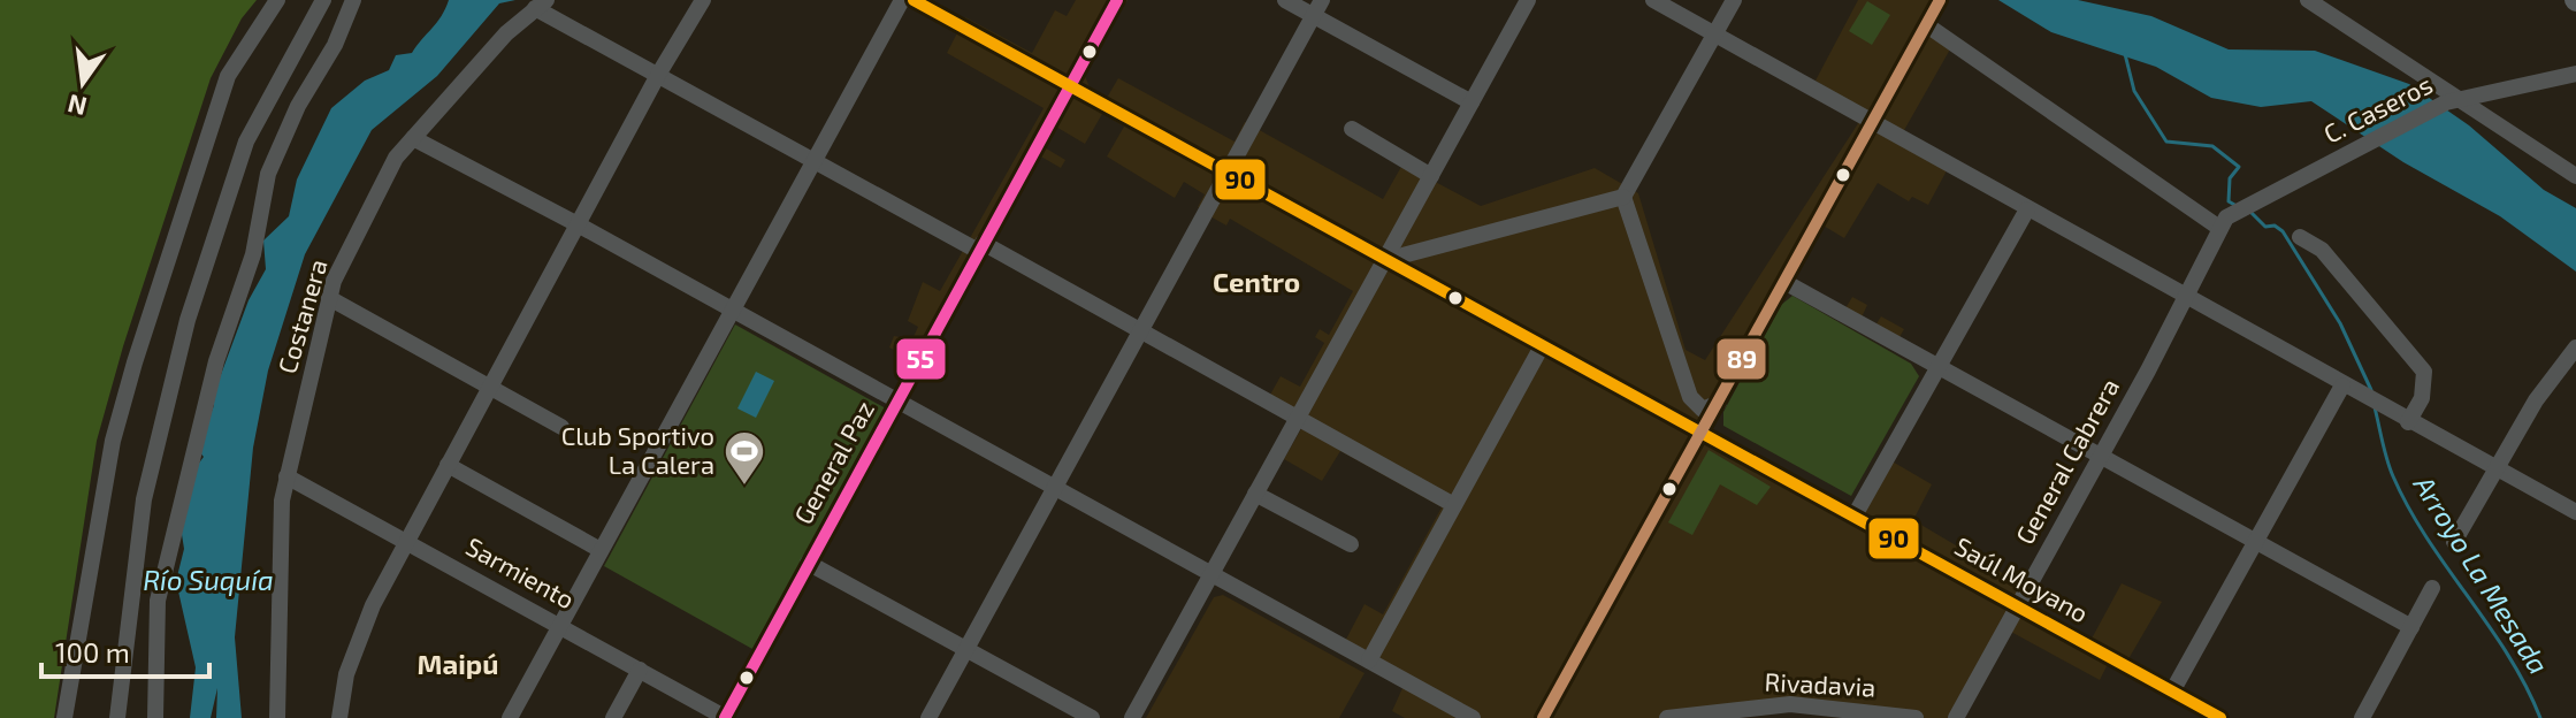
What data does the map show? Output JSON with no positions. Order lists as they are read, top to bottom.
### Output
{
  "streets": {
    "street": [
      "C. Caseros",
      "Costanera",
      "General Cabrera",
      "General Paz",
      "Sarmiento",
      "Saúl Moyano",
      "Rivadavia"
    ]
  },
  "crossings": [
    ["C. Caseros", "General Cabrera"],
    ["Costanera", "Sarmiento"],
    ["General Cabrera", "Saúl Moyano"],
    ["General Paz", "Sarmiento"],
    ["General Paz", "Saúl Moyano"]
  ],
  "districts": ["Centro", "Maipú"],
  "water": ["Arroyo La Mesada", "Río Suquía"],
  "places": {
    "sports": ["Club Sportivo La Calera"]
  },
  "lines": ["transit line 55", "transit line 90", "transit line 89"],
  "scale_bar": "100 m",
  "north": "bottom"
}
